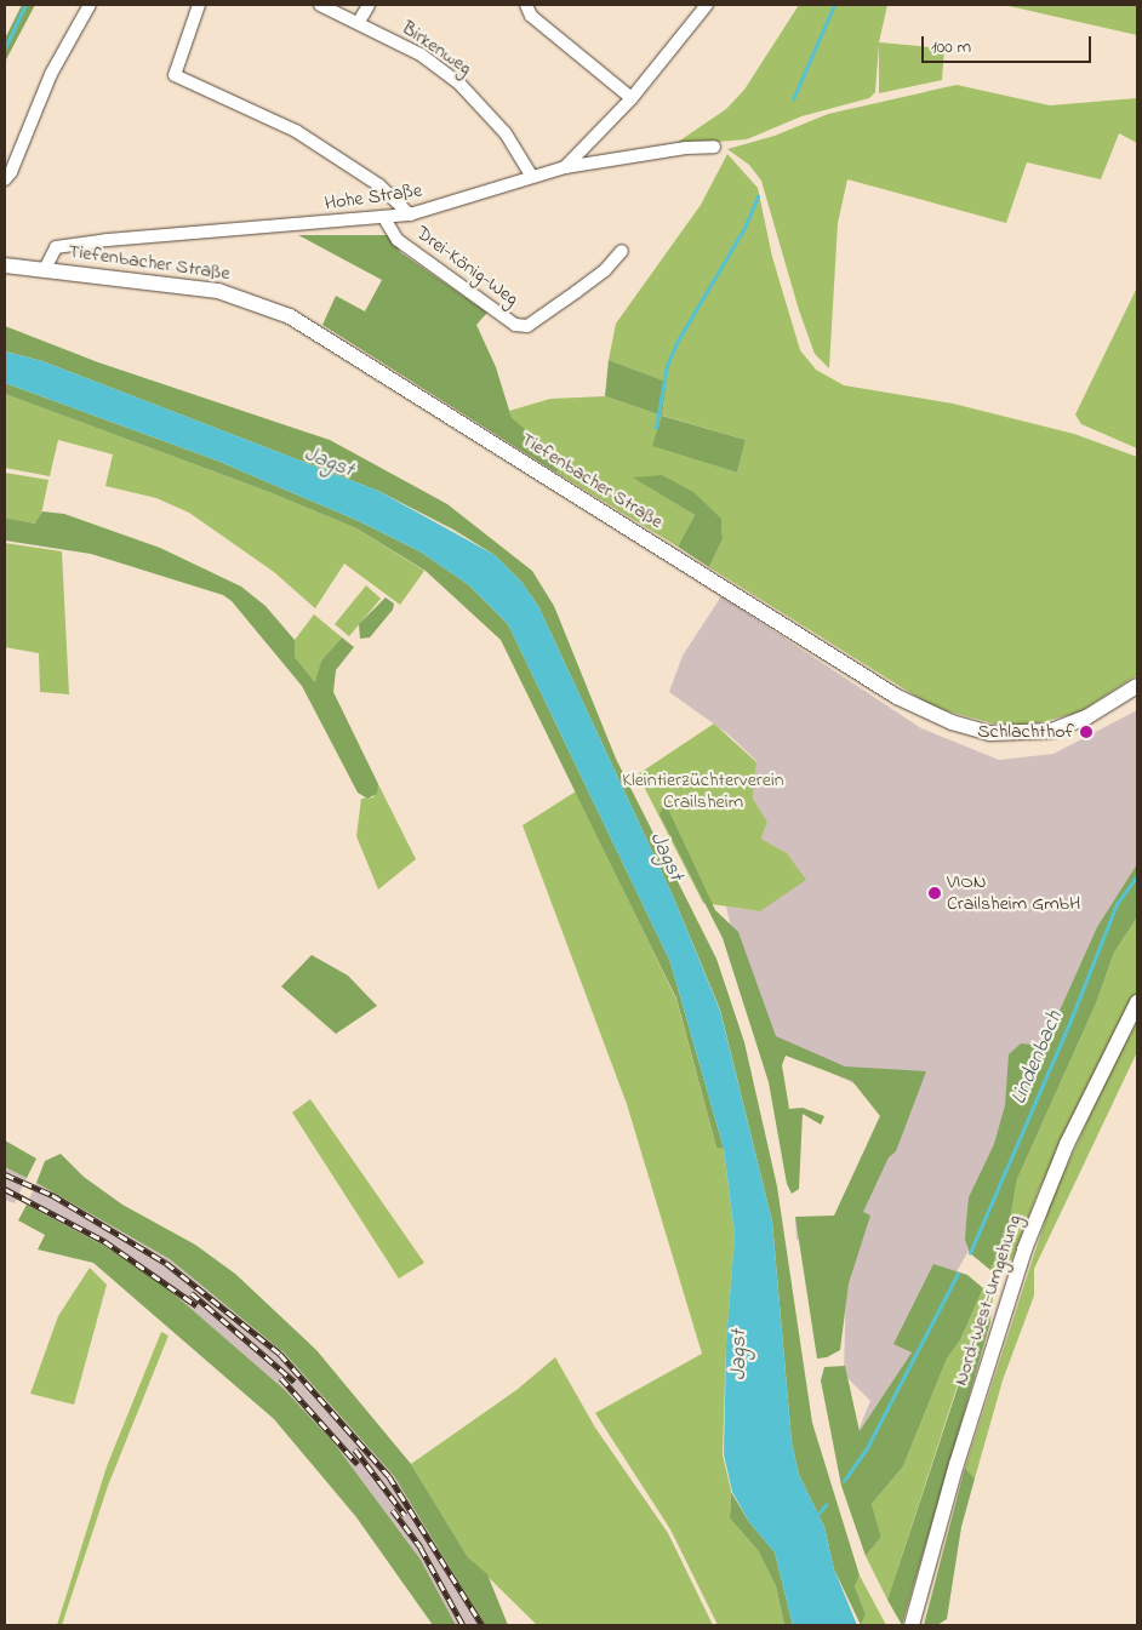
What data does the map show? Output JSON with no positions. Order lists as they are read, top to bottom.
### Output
{
  "streets": {
    "main road": ["Tiefenbacher Straße", "Nord-West-Umgehung"],
    "street": ["Birkenweg", "Hohe Straße", "Drei-König-Weg"]
  },
  "crossings": [
    ["Birkenweg", "Hohe Straße"],
    ["Hohe Straße", "Tiefenbacher Straße"],
    ["Hohe Straße", "Drei-König-Weg"]
  ],
  "water": ["Jagst", "Lindenbach"],
  "parks": ["Kleintierzüchterverein Crailsheim"],
  "places": ["Schlachthof", "VION Crailsheim GmbH"],
  "scale_bar": "100 m"
}
